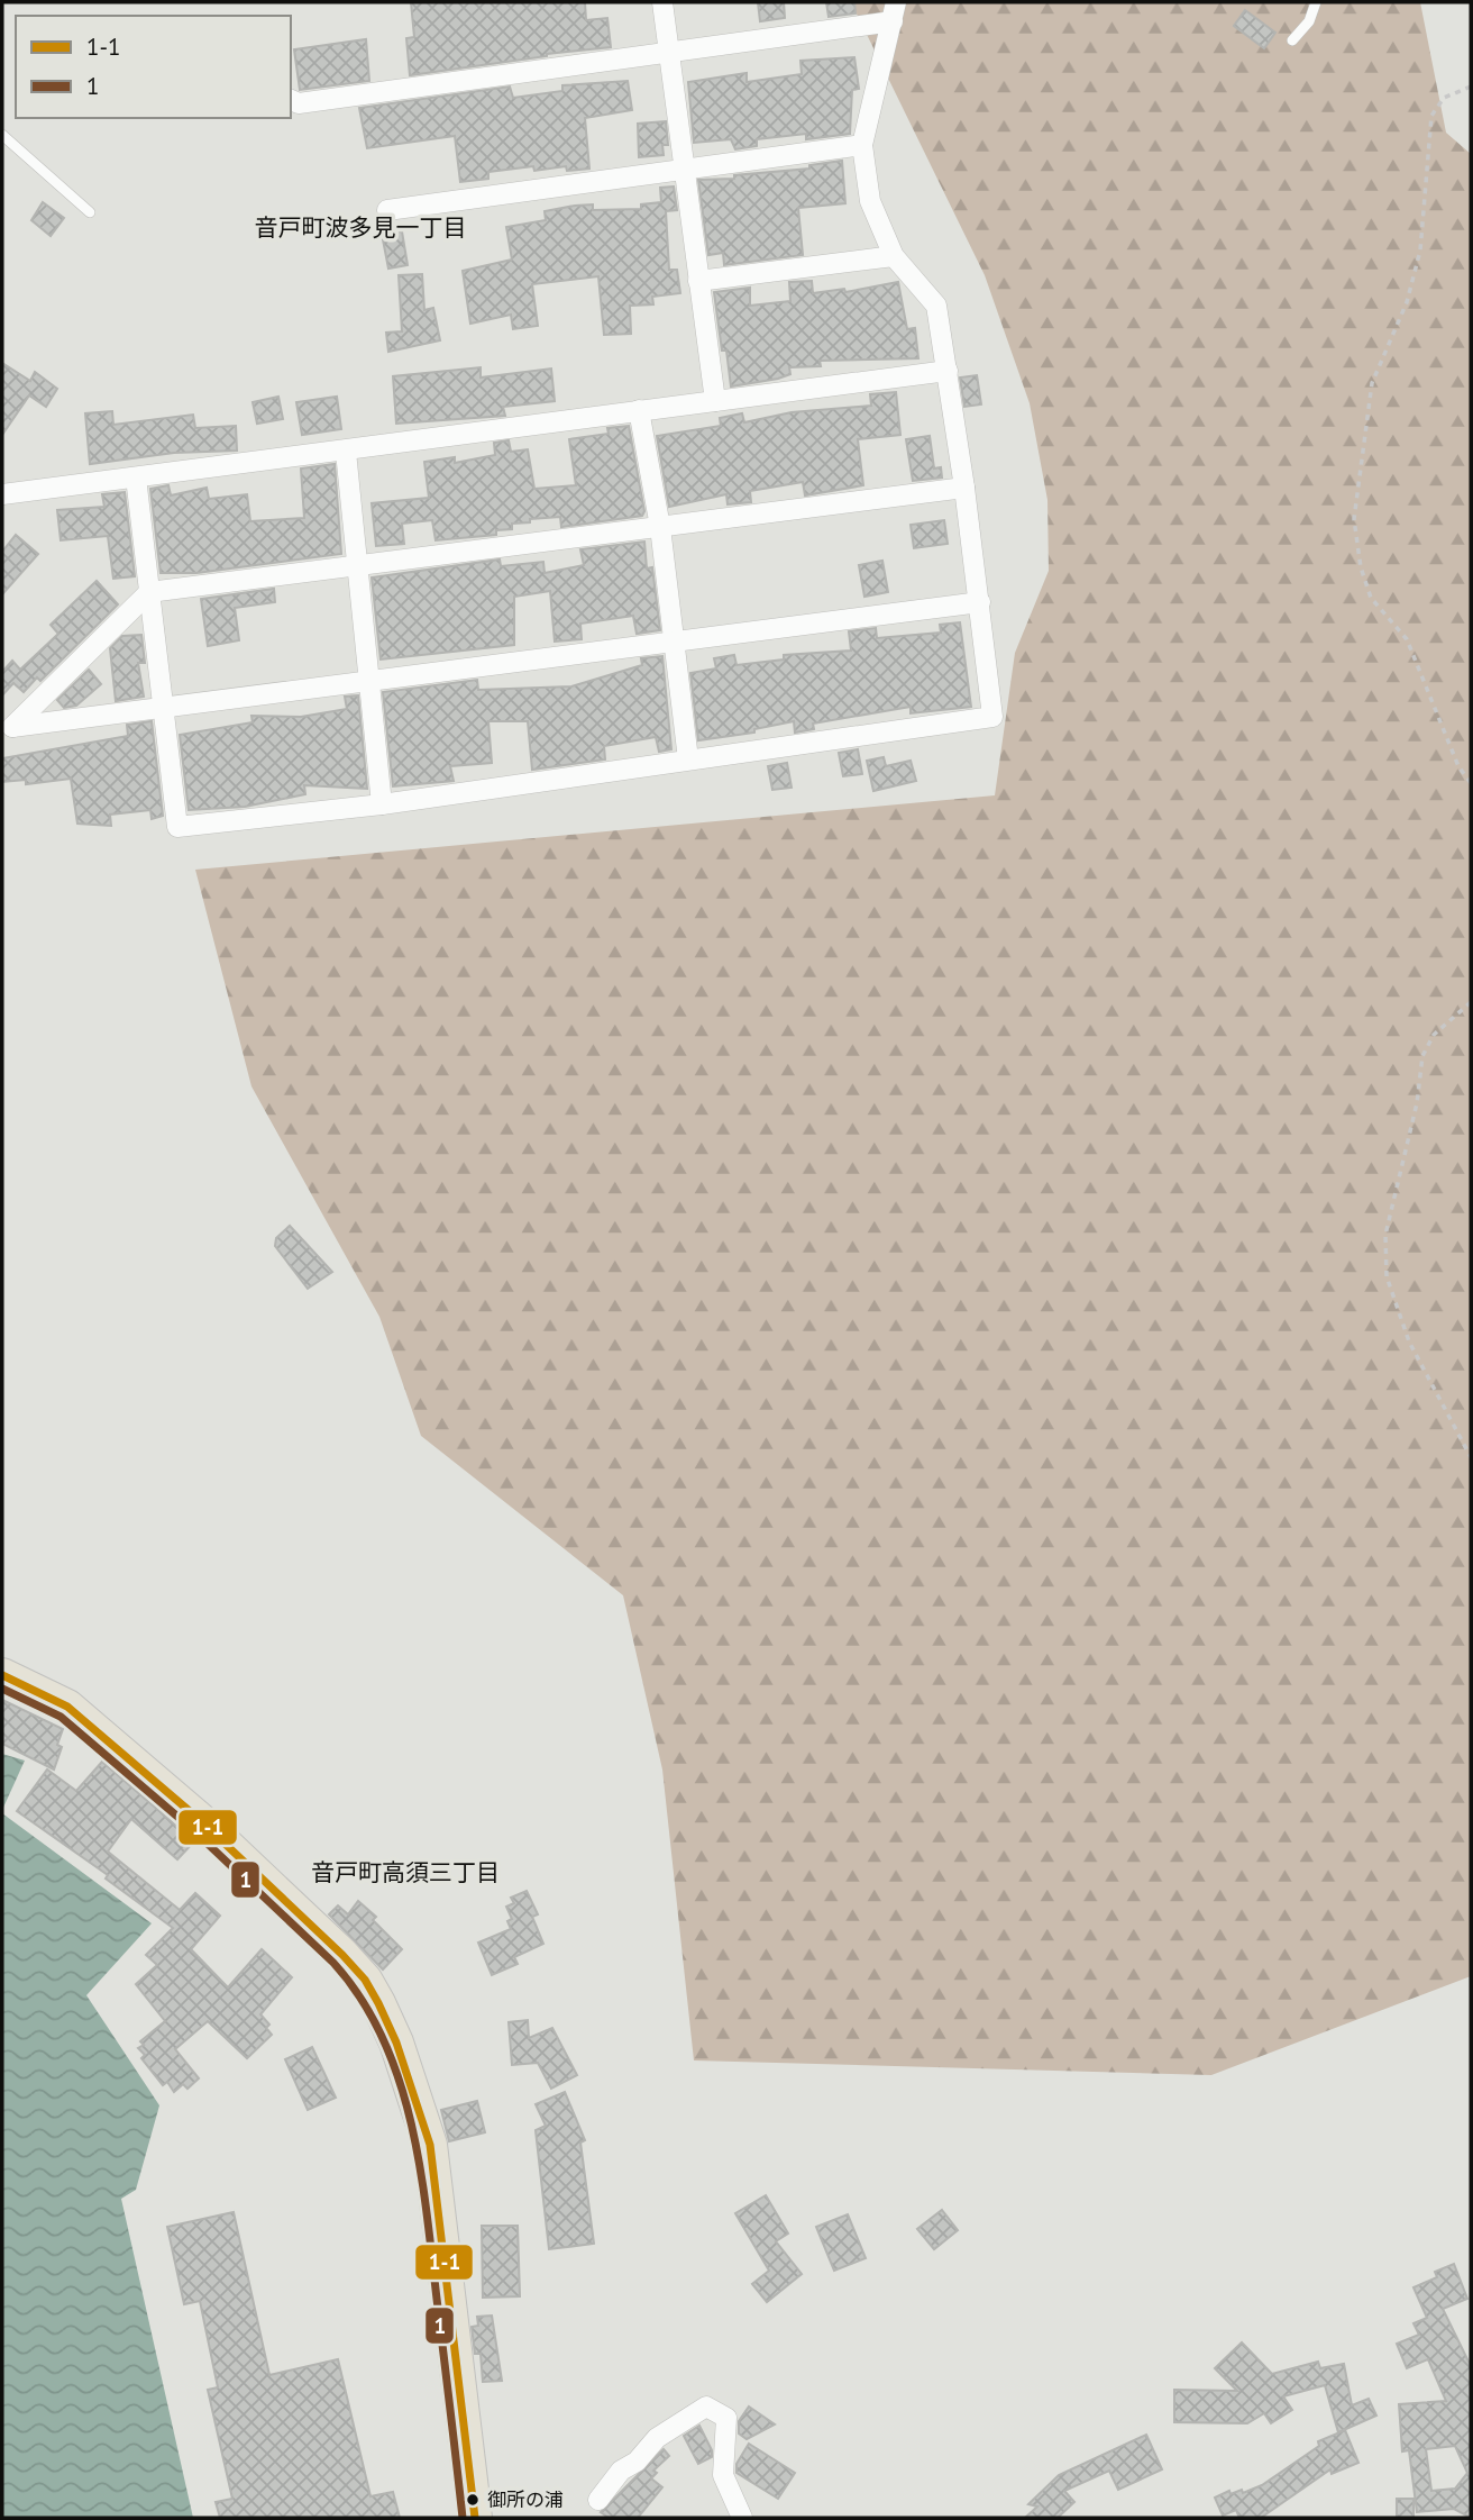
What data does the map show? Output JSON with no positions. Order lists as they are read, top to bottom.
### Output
{
  "districts": ["音戸町波多見一丁目", "音戸町高須三丁目"],
  "places": ["御所の浦"],
  "lines": ["transit line 1-1", "transit line 1"],
  "legend": ["1-1", "1"]
}
